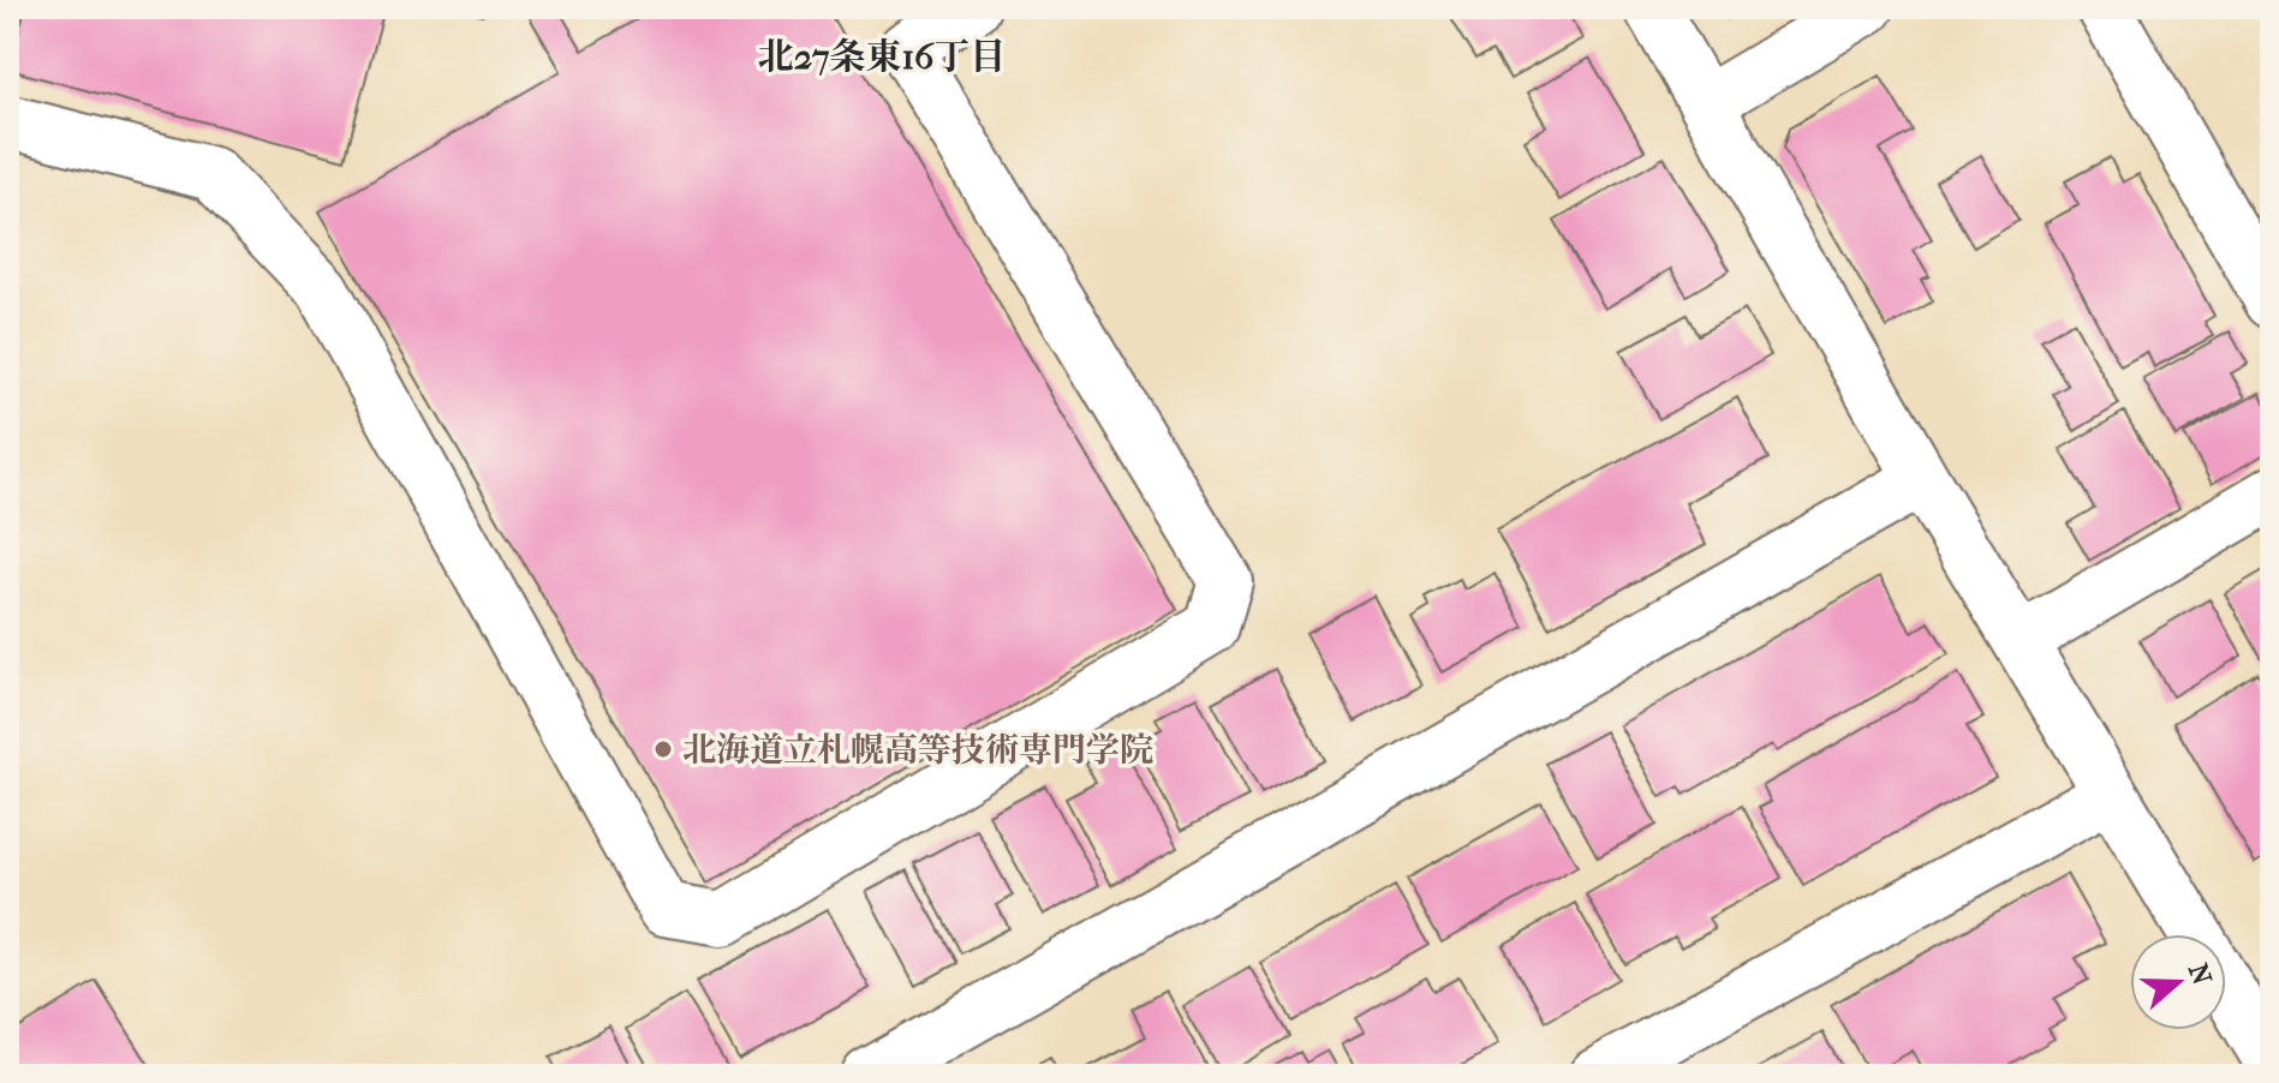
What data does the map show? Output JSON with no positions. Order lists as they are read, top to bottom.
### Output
{
  "districts": ["北27条東16丁目"],
  "places": ["北海道立札幌高等技術専門学院"],
  "north": "right"
}
